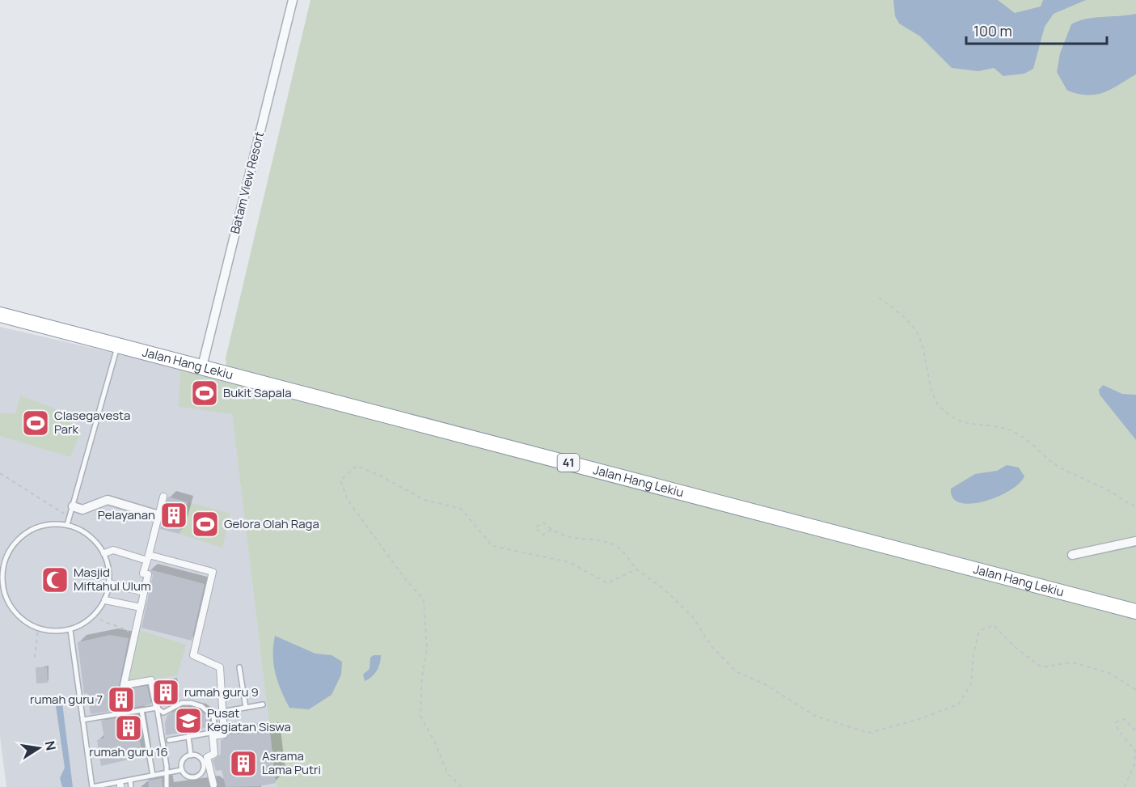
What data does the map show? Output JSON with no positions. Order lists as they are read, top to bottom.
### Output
{
  "streets": {
    "highway": ["Jalan Hang Lekiu", "41"],
    "street": ["Batam View Resort"]
  },
  "crossings": [
    ["Batam View Resort", "Jalan Hang Lekiu"]
  ],
  "places": {
    "sports": ["Bukit Sapala", "Clasegavesta Park", "Gelora Olah Raga"],
    "building": [
      "Pelayanan",
      "rumah guru 9",
      "rumah guru 7",
      "rumah guru 16",
      "Asrama Lama Putri"
    ],
    "mosque": ["Masjid Miftahul Ulum"],
    "school or university": ["Pusat Kegiatan Siswa"]
  },
  "scale_bar": "100 m",
  "north": "right"
}
